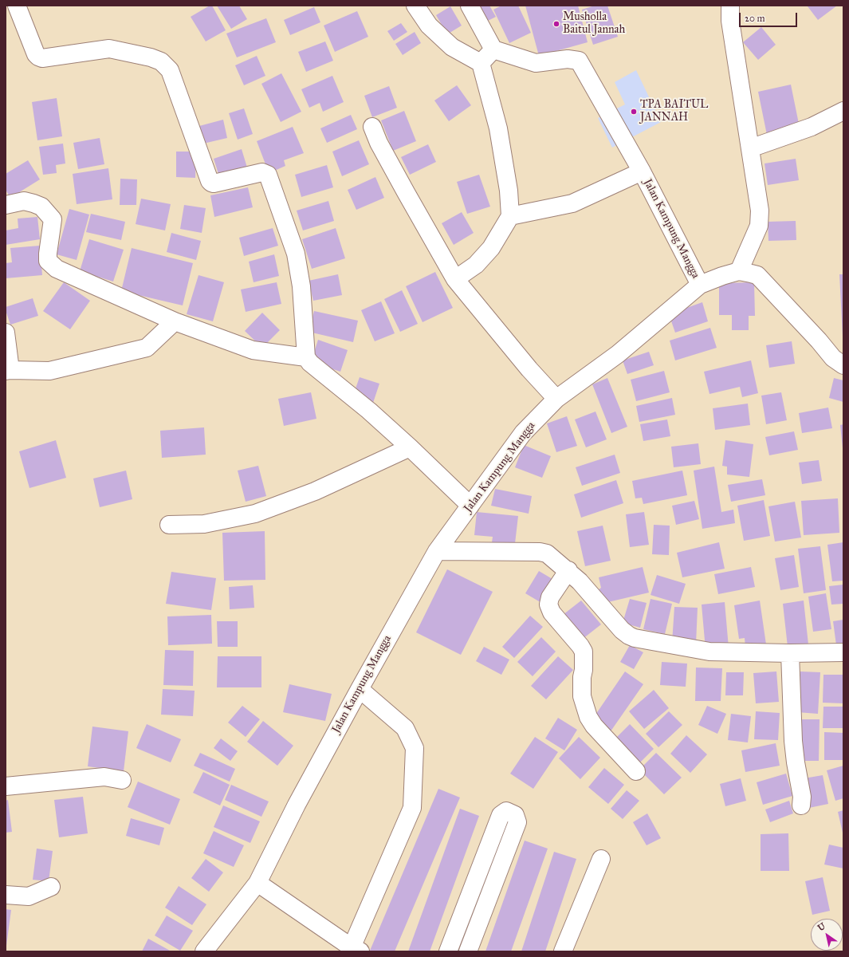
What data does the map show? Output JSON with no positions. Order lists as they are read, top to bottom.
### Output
{
  "streets": {
    "street": ["Jalan Kampung Mangga"]
  },
  "places": ["Musholla Baitul Jannah", "TPA BAITUL JANNAH"],
  "scale_bar": "20 m",
  "north": "top left"
}
